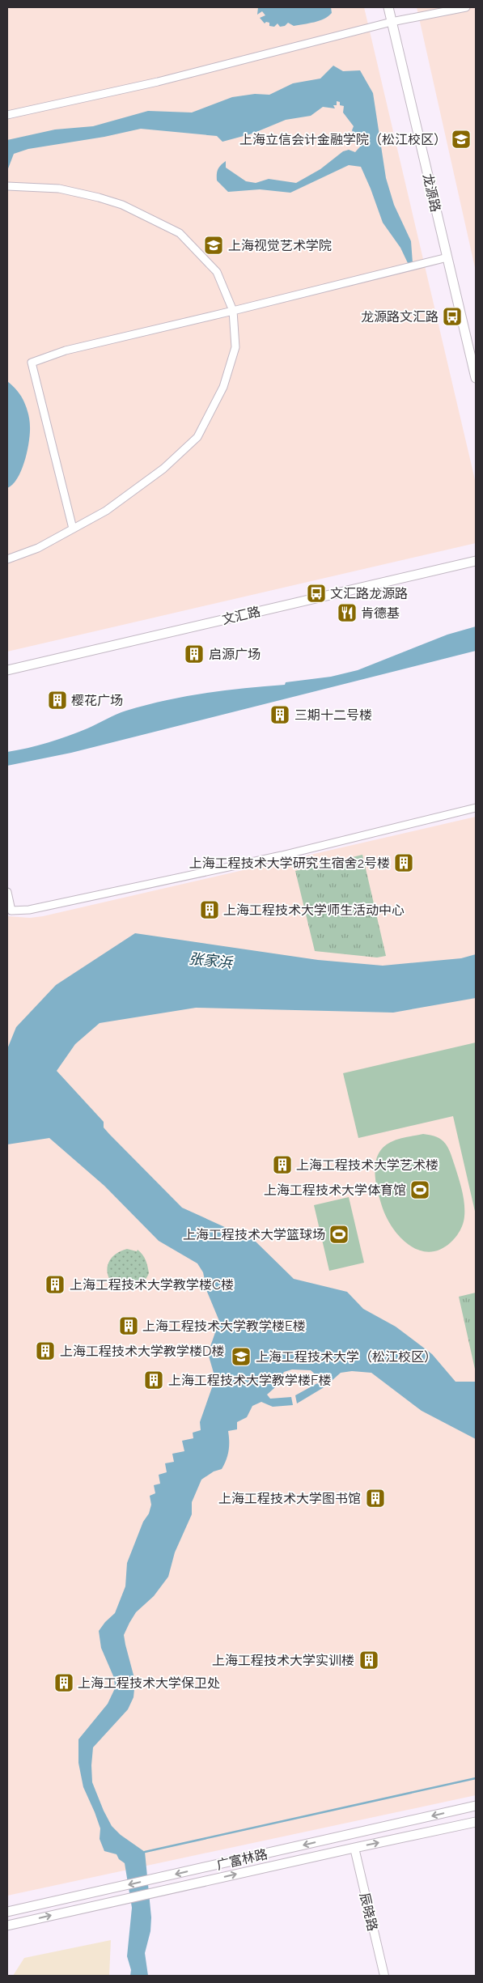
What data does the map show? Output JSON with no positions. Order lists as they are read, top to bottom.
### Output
{
  "streets": {
    "main road": ["龙源路", "文汇路", "广富林路"],
    "street": ["辰晓路"]
  },
  "crossings": [
    ["广富林路", "辰晓路"]
  ],
  "water": ["张家浜"],
  "places": {
    "school or university": ["上海立信会计金融学院（松江校区）", "上海视觉艺术学院", "上海工程技术大学（松江校区）"],
    "bus stop": ["龙源路文汇路", "文汇路龙源路"],
    "restaurant": ["肯德基"],
    "building": [
      "启源广场",
      "樱花广场",
      "三期十二号楼",
      "上海工程技术大学研究生宿舍2号楼",
      "上海工程技术大学师生活动中心",
      "上海工程技术大学艺术楼",
      "上海工程技术大学教学楼C楼",
      "上海工程技术大学教学楼E楼",
      "上海工程技术大学教学楼D楼",
      "上海工程技术大学教学楼F楼",
      "上海工程技术大学图书馆",
      "上海工程技术大学实训楼",
      "上海工程技术大学保卫处"
    ],
    "sports": ["上海工程技术大学体育馆", "上海工程技术大学篮球场"]
  }
}
